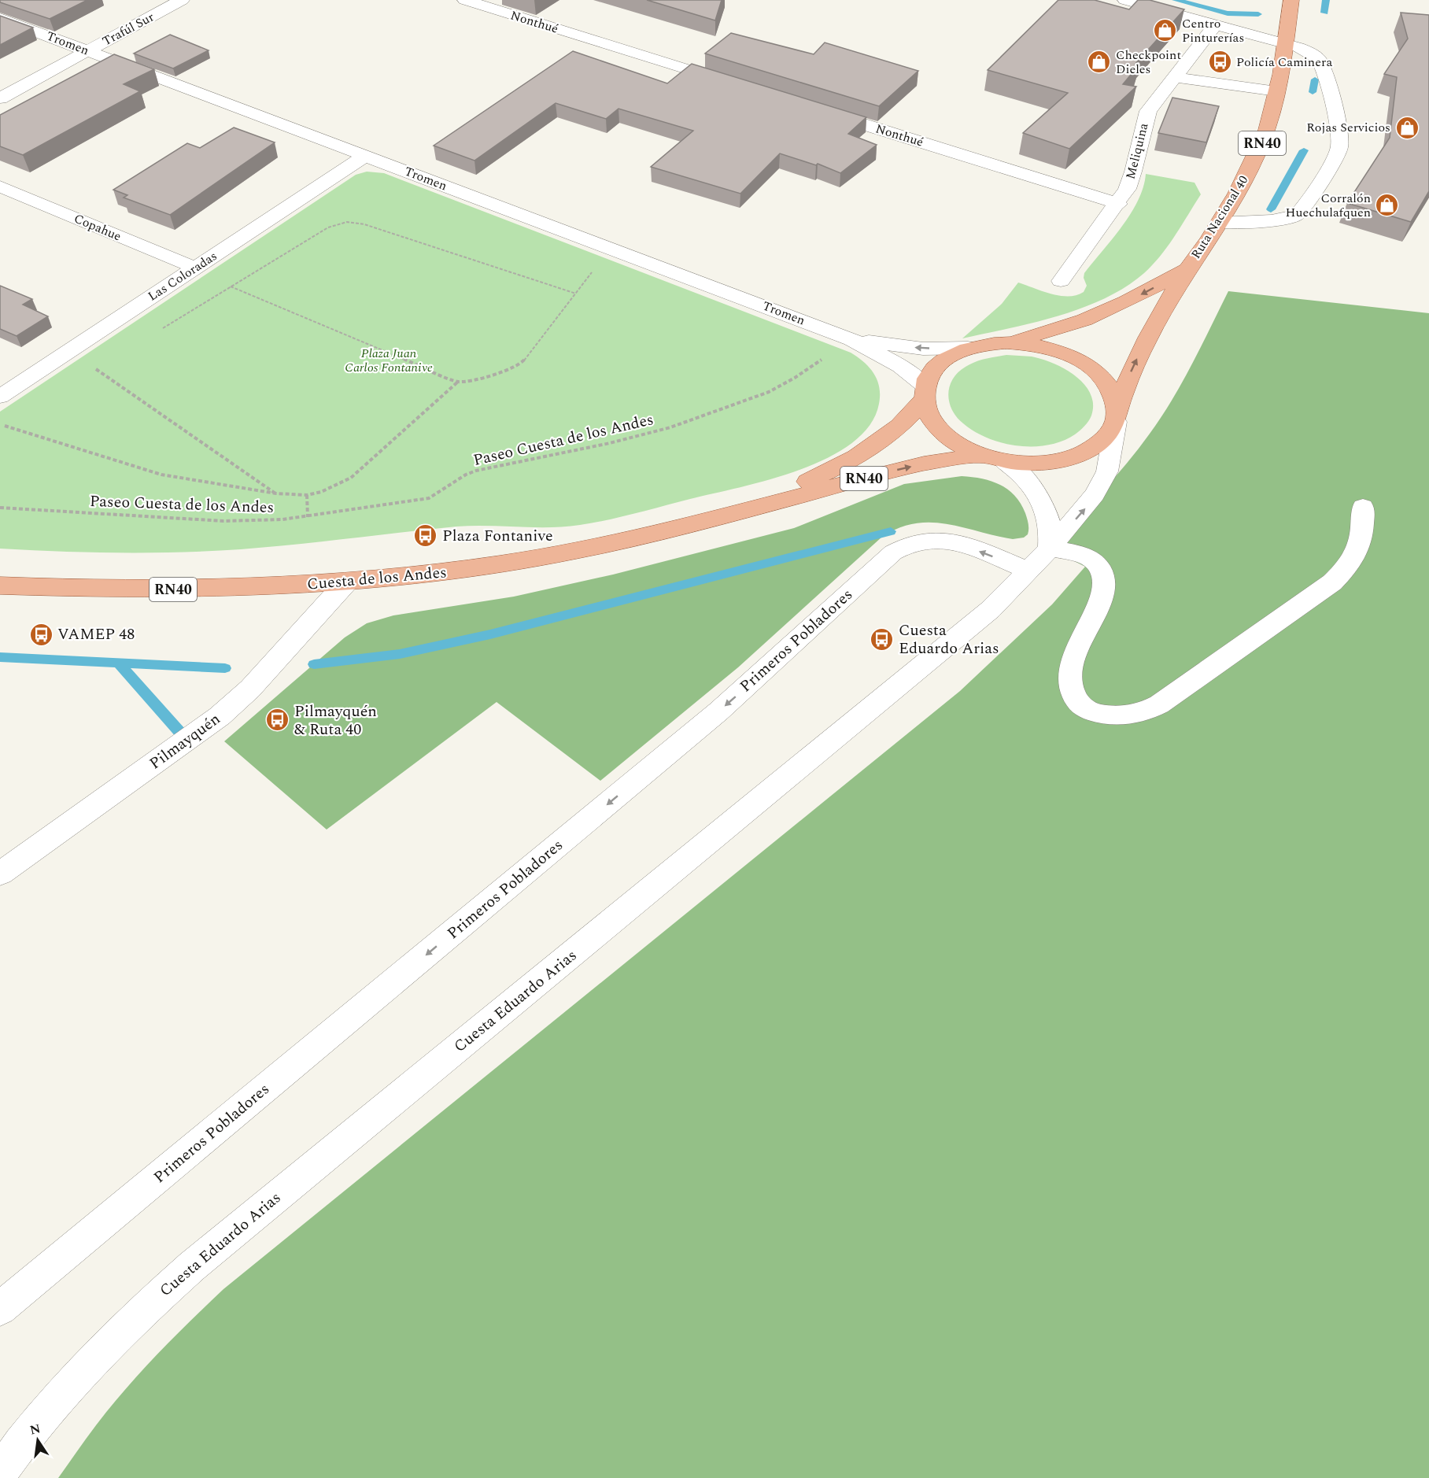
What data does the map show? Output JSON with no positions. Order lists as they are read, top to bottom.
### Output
{
  "streets": {
    "main road": ["RN40", "Ruta Nacional 40", "Cuesta de los Andes"],
    "street": [
      "Nonthué",
      "Trafúl Sur",
      "Tromen",
      "Meliquina",
      "Copahue",
      "Las Coloradas",
      "Primeros Pobladores",
      "Pilmayquén",
      "Cuesta Eduardo Arias"
    ],
    "path": ["Paseo Cuesta de los Andes"]
  },
  "crossings": [
    ["Nonthué", "Meliquina"],
    ["Trafúl Sur", "Tromen"],
    ["Tromen", "RN40"],
    ["Tromen", "Ruta Nacional 40"],
    ["Tromen", "Las Coloradas"],
    ["Tromen", "Cuesta de los Andes"],
    ["Tromen", "Cuesta Eduardo Arias"],
    ["RN40", "Ruta Nacional 40"],
    ["RN40", "Cuesta de los Andes"],
    ["RN40", "Cuesta Eduardo Arias"],
    ["Ruta Nacional 40", "Cuesta de los Andes"],
    ["Ruta Nacional 40", "Cuesta Eduardo Arias"],
    ["Copahue", "Las Coloradas"],
    ["Cuesta de los Andes", "Pilmayquén"],
    ["Cuesta de los Andes", "Cuesta Eduardo Arias"],
    ["Primeros Pobladores", "Cuesta Eduardo Arias"]
  ],
  "one_way": ["Primeros Pobladores"],
  "parks": ["Plaza Juan Carlos Fontanive"],
  "places": {
    "shop": [
      "Centro Pinturerías",
      "Checkpoint Dieles",
      "Rojas Servicios",
      "Corralón Huechulafquen"
    ],
    "bus stop": [
      "Policía Caminera",
      "Plaza Fontanive",
      "VAMEP 48",
      "Cuesta Eduardo Arias",
      "Pilmayquén & Ruta 40"
    ]
  },
  "north": "top"
}
